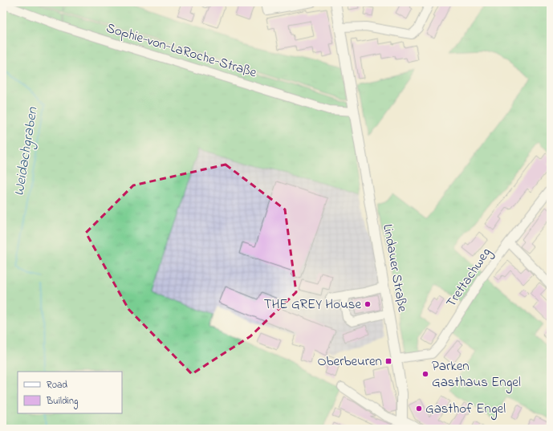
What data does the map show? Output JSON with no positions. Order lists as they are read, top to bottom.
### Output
{
  "streets": {
    "main road": ["Lindauer Straße"],
    "street": ["Sophie-von-LaRoche-Straße", "Trettachweg"]
  },
  "crossings": [
    ["Sophie-von-LaRoche-Straße", "Lindauer Straße"],
    ["Lindauer Straße", "Trettachweg"]
  ],
  "water": ["Weidachgraben"],
  "places": {
    "other": ["THE GREY House", "Parken Gasthaus Engel", "Gasthof Engel"],
    "transit": ["Oberbeuren"]
  },
  "legend": ["Road", "Building"]
}
